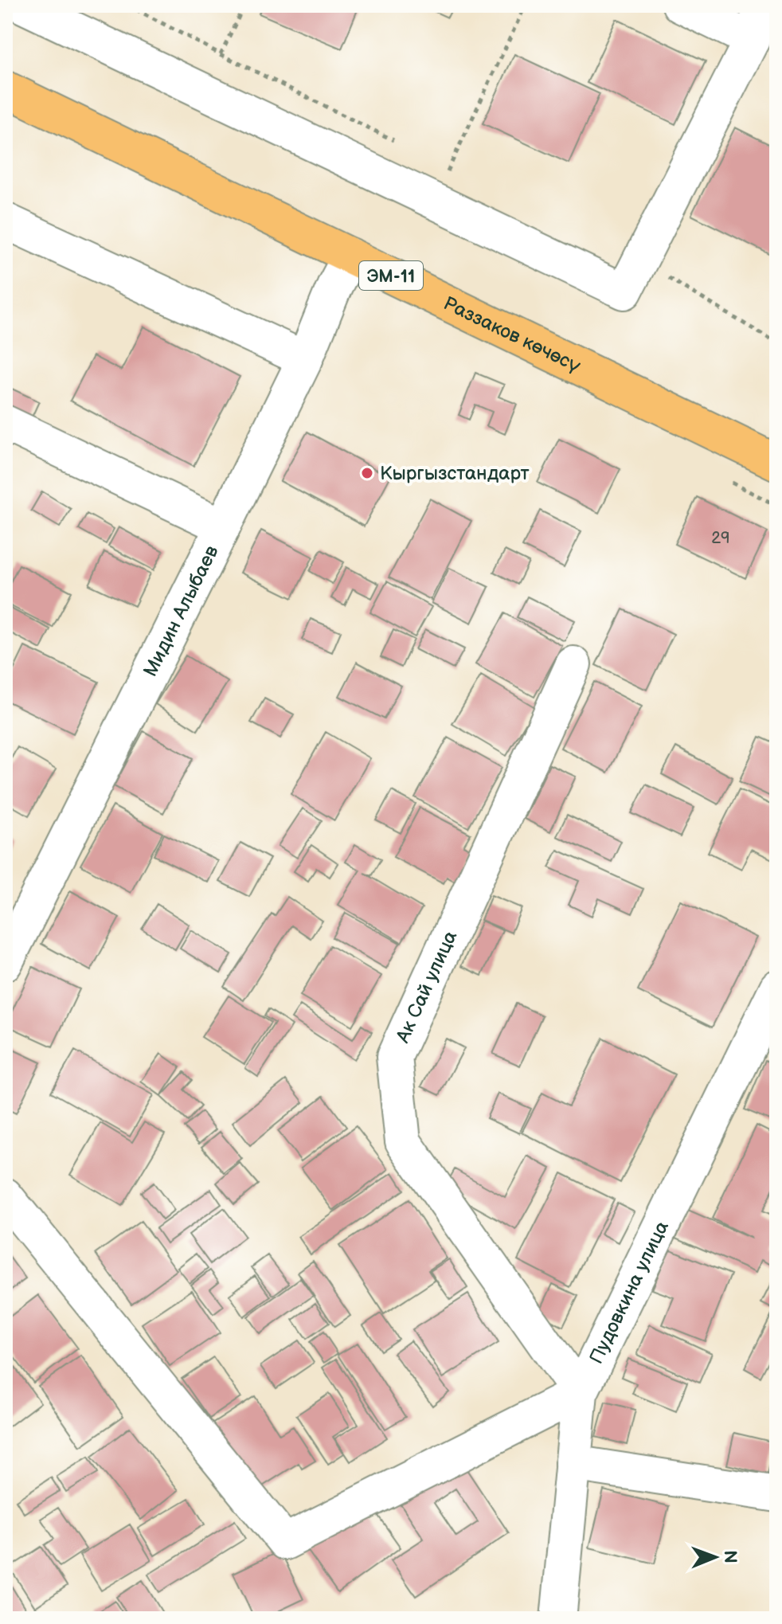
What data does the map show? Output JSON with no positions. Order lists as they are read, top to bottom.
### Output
{
  "streets": {
    "highway": ["ЭМ-11", "Раззаков көчөсү"],
    "street": ["Мидин Алыбаев", "Ак Сай улица", "Пудовкина улица"]
  },
  "crossings": [
    ["Раззаков көчөсү", "Мидин Алыбаев"],
    ["Ак Сай улица", "Пудовкина улица"]
  ],
  "places": ["Кыргызстандарт"],
  "house_numbers": ["29"],
  "north": "right"
}
